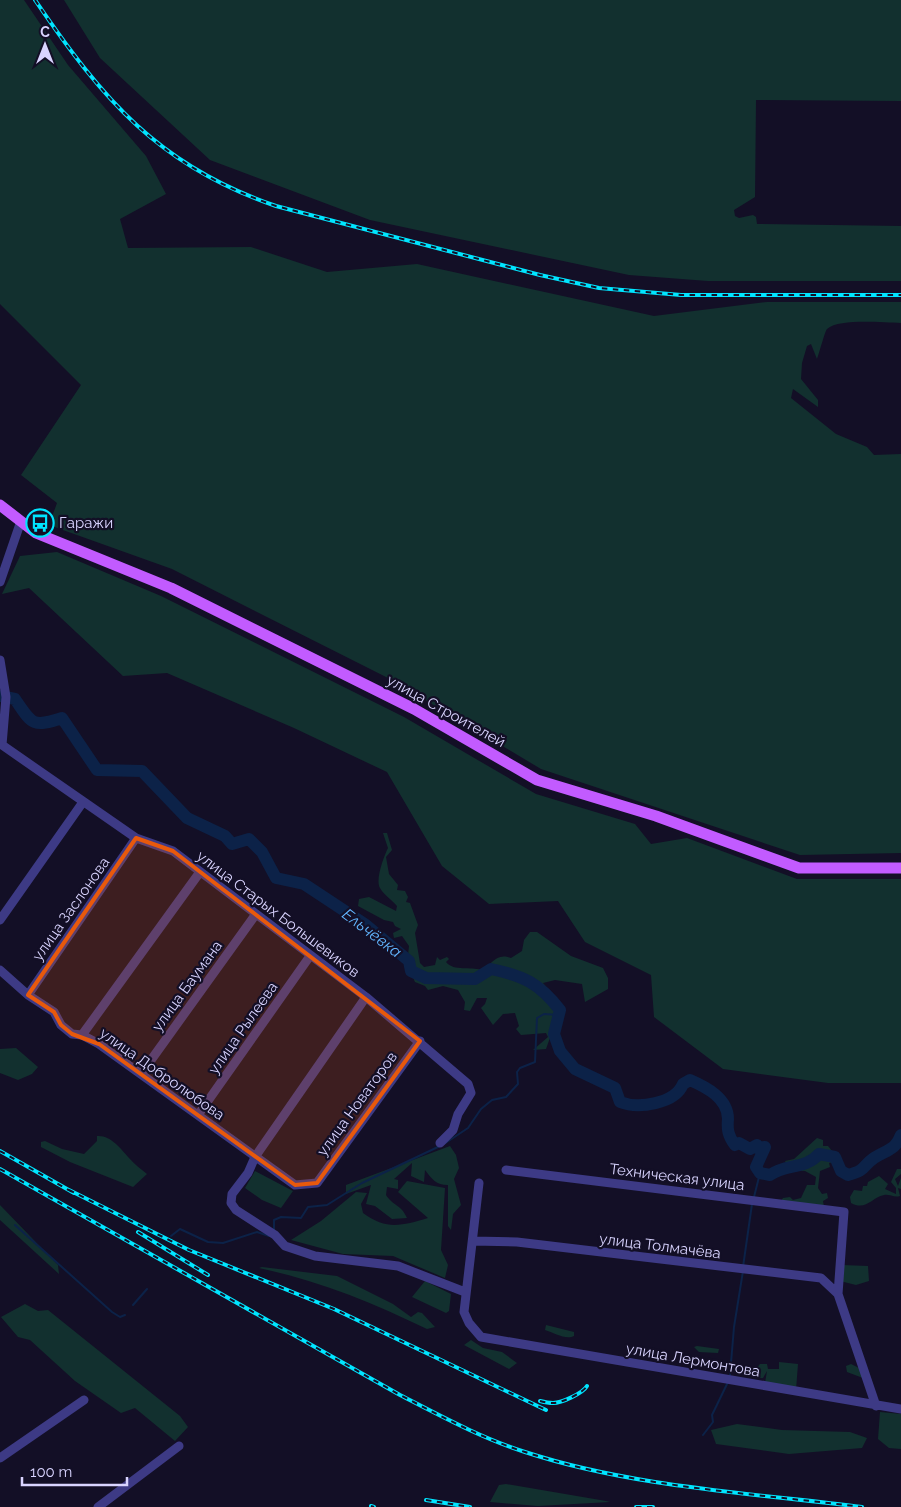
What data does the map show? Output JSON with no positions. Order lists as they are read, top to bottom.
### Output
{
  "streets": {
    "main road": ["улица Строителей"],
    "street": [
      "улица Заслонова",
      "улица Старых Большевиков",
      "улица Баумана",
      "улица Рылеева",
      "улица Добролюбова",
      "улица Новаторов",
      "Техническая улица",
      "улица Толмачёва",
      "улица Лермонтова"
    ]
  },
  "crossings": [
    ["улица Заслонова", "улица Старых Большевиков"],
    ["улица Заслонова", "улица Добролюбова"],
    ["улица Старых Большевиков", "улица Баумана"],
    ["улица Старых Большевиков", "улица Рылеева"],
    ["улица Старых Большевиков", "улица Новаторов"],
    ["улица Баумана", "улица Добролюбова"],
    ["улица Рылеева", "улица Добролюбова"],
    ["улица Добролюбова", "улица Новаторов"],
    ["Техническая улица", "улица Толмачёва"]
  ],
  "water": ["Ельчёвка"],
  "places": {
    "bus stop": ["Гаражи"]
  },
  "scale_bar": "100 m",
  "north": "top"
}
